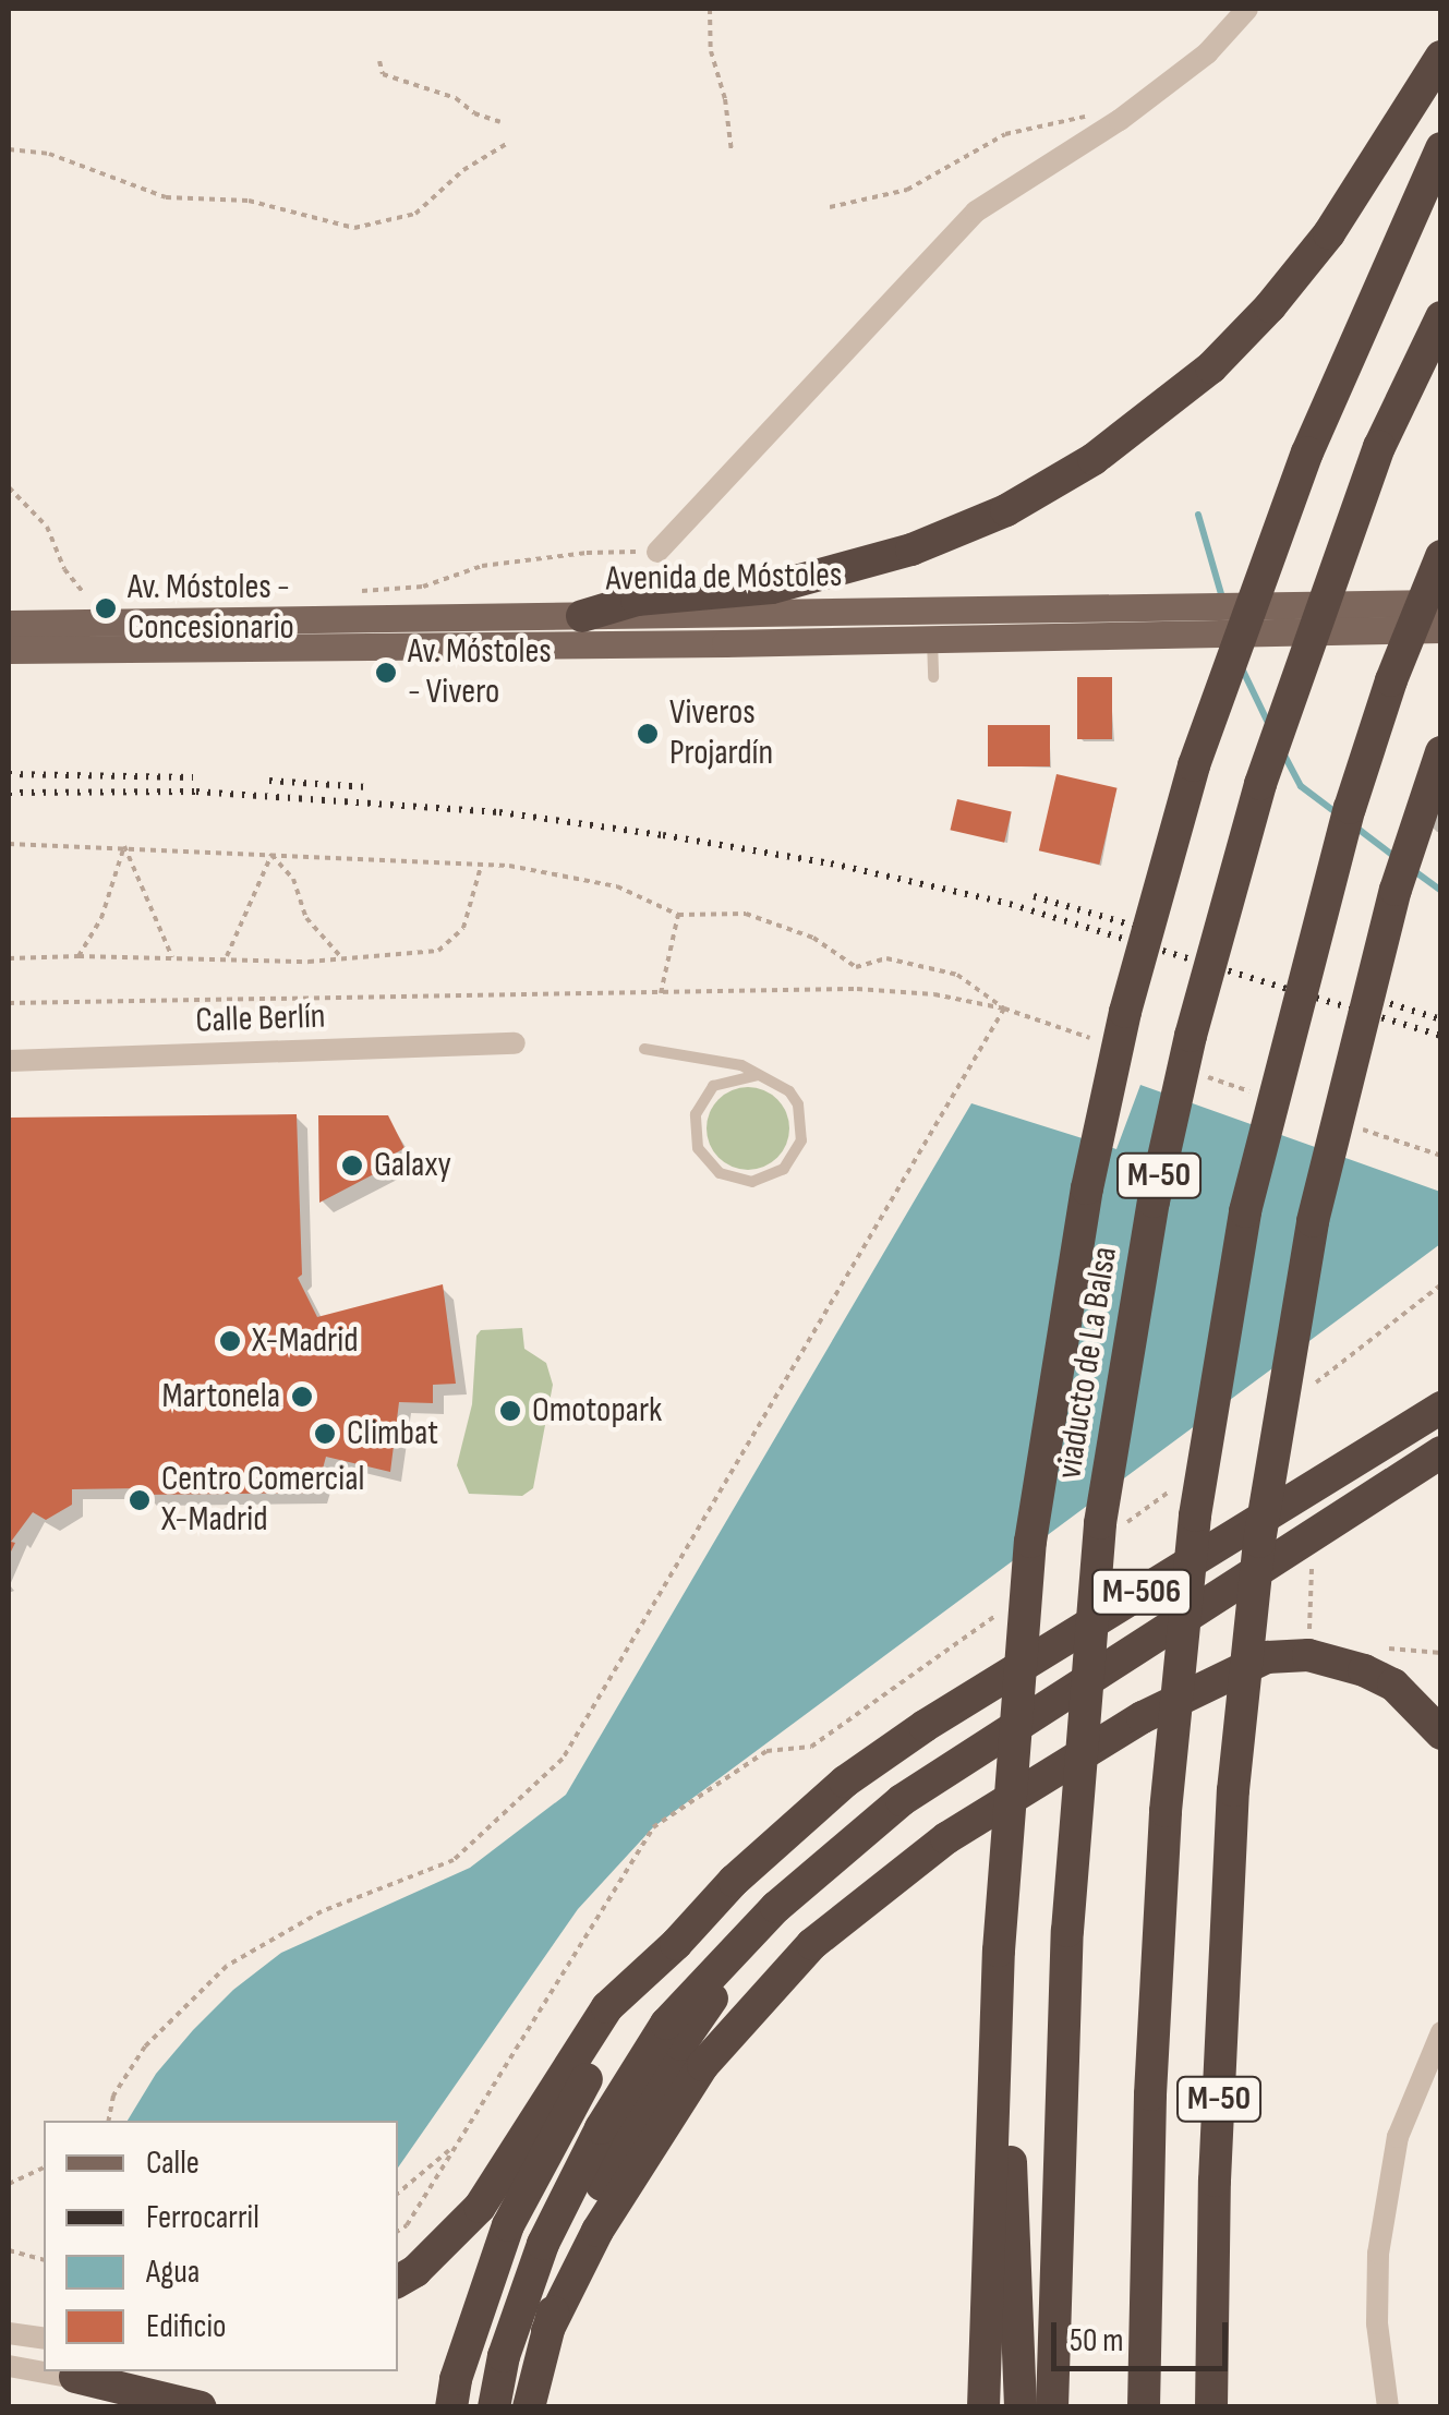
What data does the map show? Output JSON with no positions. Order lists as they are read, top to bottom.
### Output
{
  "streets": {
    "highway": ["M-50", "viaducto de La Balsa", "M-506"],
    "main road": ["Avenida de Móstoles"],
    "street": ["Calle Berlín"]
  },
  "places": [
    "Av. Móstoles - Concesionario",
    "Av. Móstoles - Vivero",
    "Viveros Projardín",
    "Galaxy",
    "X-Madrid",
    "Martonela",
    "Omotopark",
    "Climbat",
    "Centro Comercial X-Madrid"
  ],
  "legend": [
    "Calle",
    "Ferrocarril",
    "Agua",
    "Edificio"
  ],
  "scale_bar": "50 m"
}
